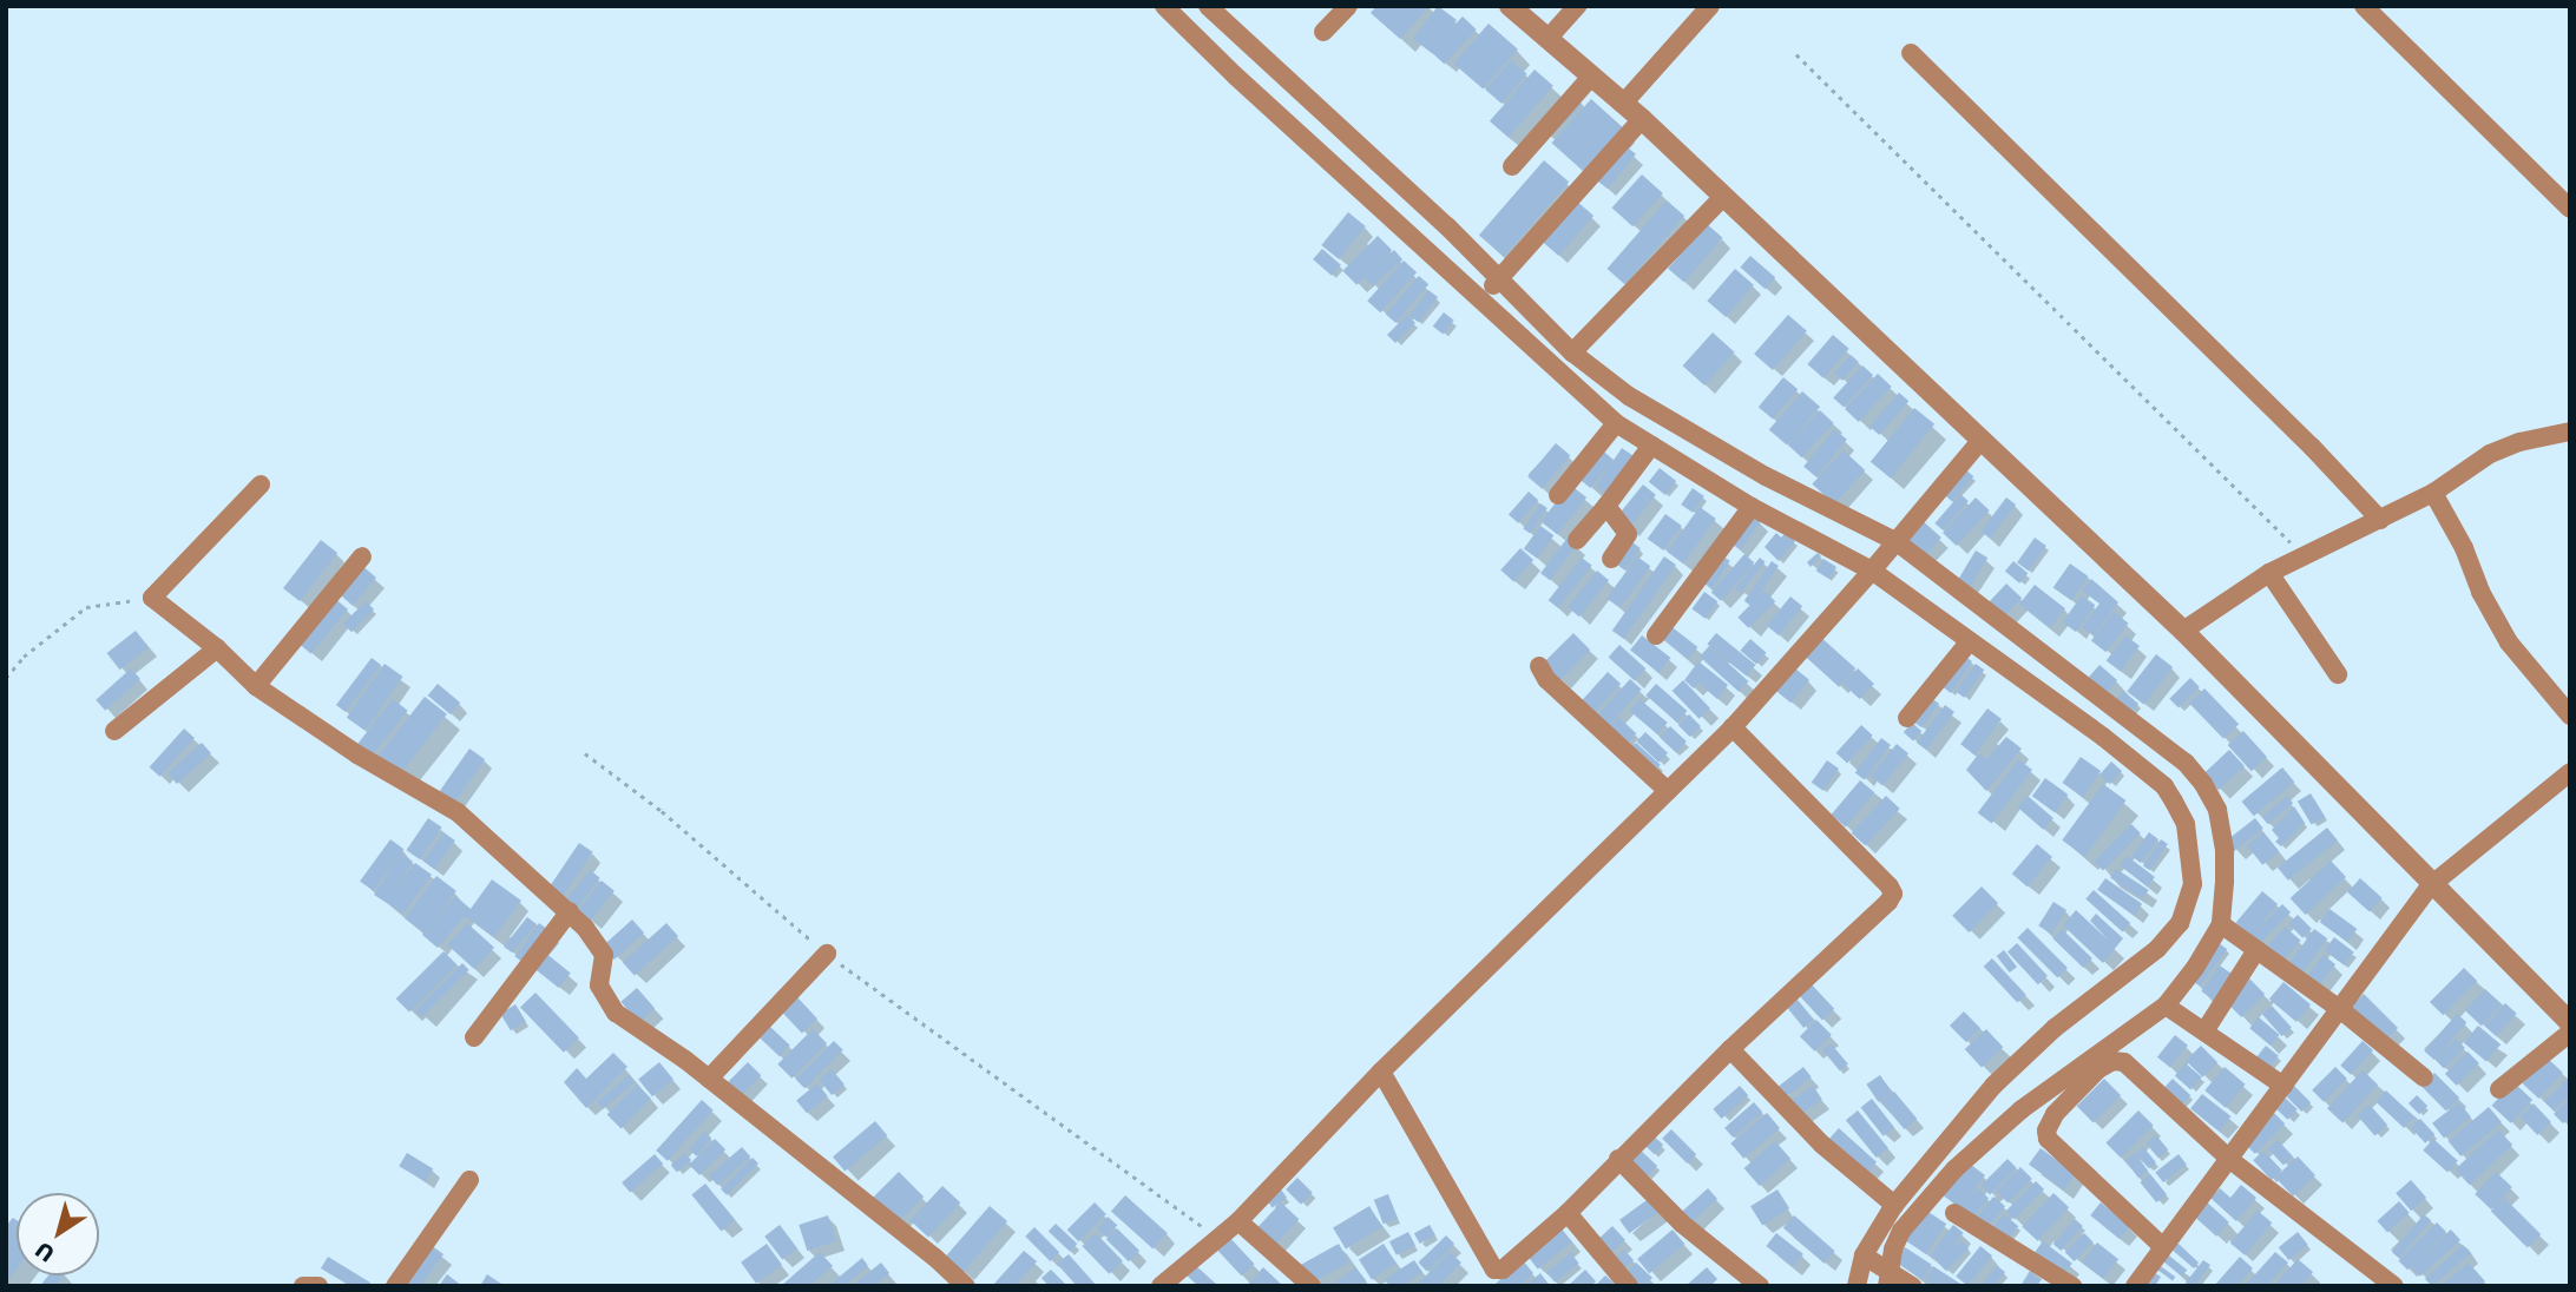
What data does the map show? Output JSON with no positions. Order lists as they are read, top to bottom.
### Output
{
  "north": "bottom left"
}
